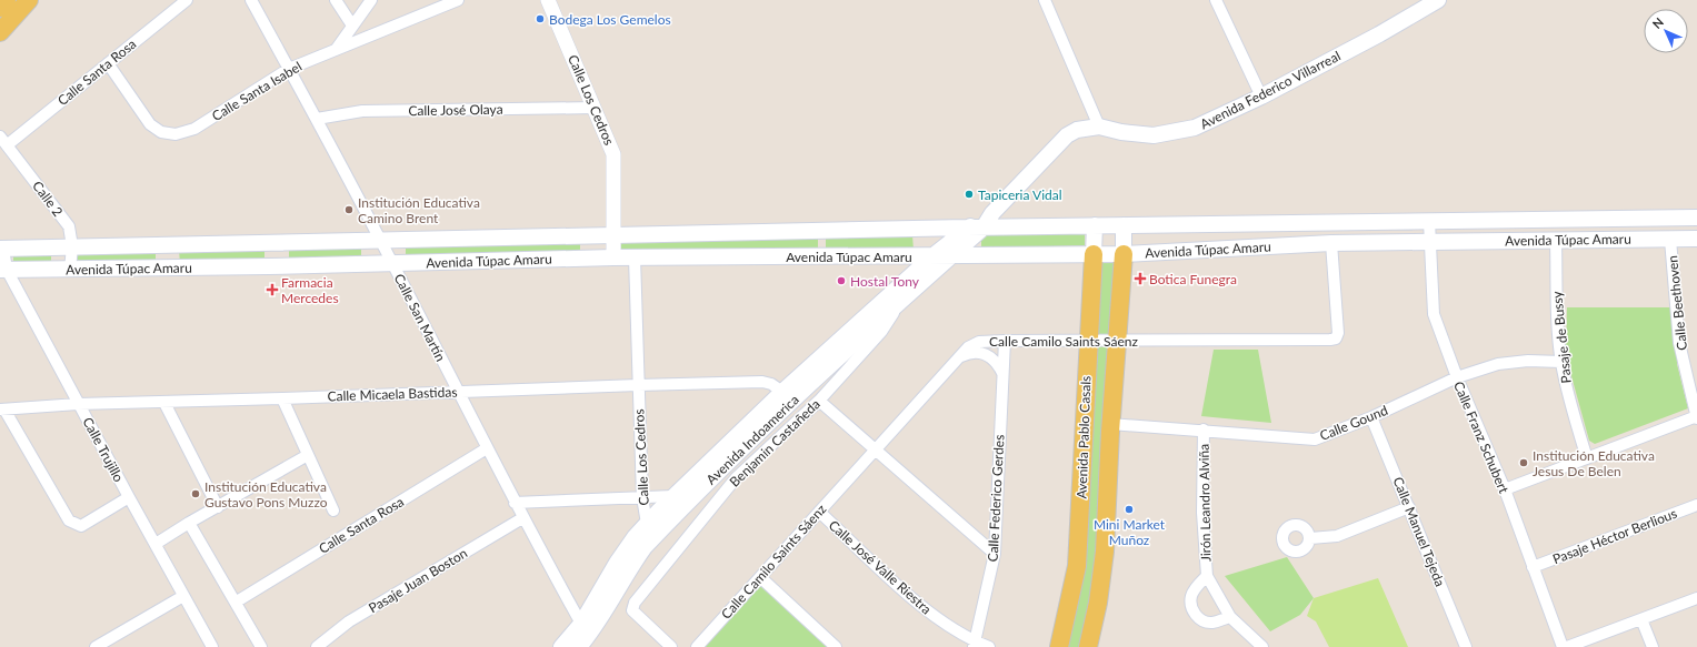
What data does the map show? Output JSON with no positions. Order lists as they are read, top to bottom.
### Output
{
  "streets": {
    "main road": [
      "Avenida Federico Villarreal",
      "Avenida Túpac Amaru",
      "Avenida Pablo Casals",
      "Avenida Indoamerica"
    ],
    "street": [
      "Calle Santa Rosa",
      "Calle Santa Isabel",
      "Calle Los Cedros",
      "Calle José Olaya",
      "Calle 2",
      "Calle Beethoven",
      "Calle San Martín",
      "Pasaje de Bussy",
      "Calle Camilo Saints Sáenz",
      "Calle Micaela Bastidas",
      "Calle Gound",
      "Calle Franz Schubert",
      "Benjamin Castañeda",
      "Calle Trujillo",
      "Calle Federico Gerdes",
      "Jirón Leandro Alviña",
      "Calle Manuel Tejeda",
      "Pasaje Héctor Berlious",
      "Calle José Valle Riestra",
      "Pasaje Juan Boston"
    ]
  },
  "crossings": [
    ["Calle Santa Rosa", "Calle Santa Isabel"],
    ["Calle Santa Rosa", "Calle 2"],
    ["Calle Santa Rosa", "Calle San Martín"],
    ["Avenida Federico Villarreal", "Avenida Túpac Amaru"],
    ["Avenida Federico Villarreal", "Avenida Indoamerica"],
    ["Calle Santa Isabel", "Calle San Martín"],
    ["Calle Los Cedros", "Calle José Olaya"],
    ["Calle Los Cedros", "Avenida Túpac Amaru"],
    ["Calle Los Cedros", "Calle Micaela Bastidas"],
    ["Calle Los Cedros", "Avenida Indoamerica"],
    ["Calle José Olaya", "Calle San Martín"],
    ["Calle 2", "Avenida Túpac Amaru"],
    ["Avenida Túpac Amaru", "Calle Beethoven"],
    ["Avenida Túpac Amaru", "Calle San Martín"],
    ["Avenida Túpac Amaru", "Pasaje de Bussy"],
    ["Avenida Túpac Amaru", "Calle Camilo Saints Sáenz"],
    ["Avenida Túpac Amaru", "Avenida Pablo Casals"],
    ["Avenida Túpac Amaru", "Calle Franz Schubert"],
    ["Avenida Túpac Amaru", "Avenida Indoamerica"],
    ["Avenida Túpac Amaru", "Calle Trujillo"],
    ["Calle San Martín", "Calle Micaela Bastidas"],
    ["Calle San Martín", "Avenida Indoamerica"],
    ["Calle San Martín", "Pasaje Juan Boston"],
    ["Pasaje de Bussy", "Calle Gound"],
    ["Calle Camilo Saints Sáenz", "Avenida Pablo Casals"],
    ["Calle Camilo Saints Sáenz", "Calle Federico Gerdes"],
    ["Calle Camilo Saints Sáenz", "Calle José Valle Riestra"],
    ["Calle Micaela Bastidas", "Avenida Indoamerica"],
    ["Calle Micaela Bastidas", "Calle Trujillo"],
    ["Calle Gound", "Avenida Pablo Casals"],
    ["Calle Gound", "Calle Franz Schubert"],
    ["Calle Gound", "Jirón Leandro Alviña"],
    ["Calle Gound", "Calle Manuel Tejeda"],
    ["Calle Franz Schubert", "Pasaje Héctor Berlious"],
    ["Avenida Indoamerica", "Benjamin Castañeda"],
    ["Calle Federico Gerdes", "Calle José Valle Riestra"]
  ],
  "places": {
    "other": [
      "Bodega Los Gemelos",
      "Tapiceria Vidal",
      "Institución Educativa Camino Brent",
      "Hostal Tony",
      "Institución Educativa Jesus De Belen",
      "Institución Educativa Gustavo Pons Muzzo",
      "Mini Market Muñoz"
    ],
    "health": ["Botica Funegra", "Farmacia Mercedes"]
  },
  "north": "top left"
}
